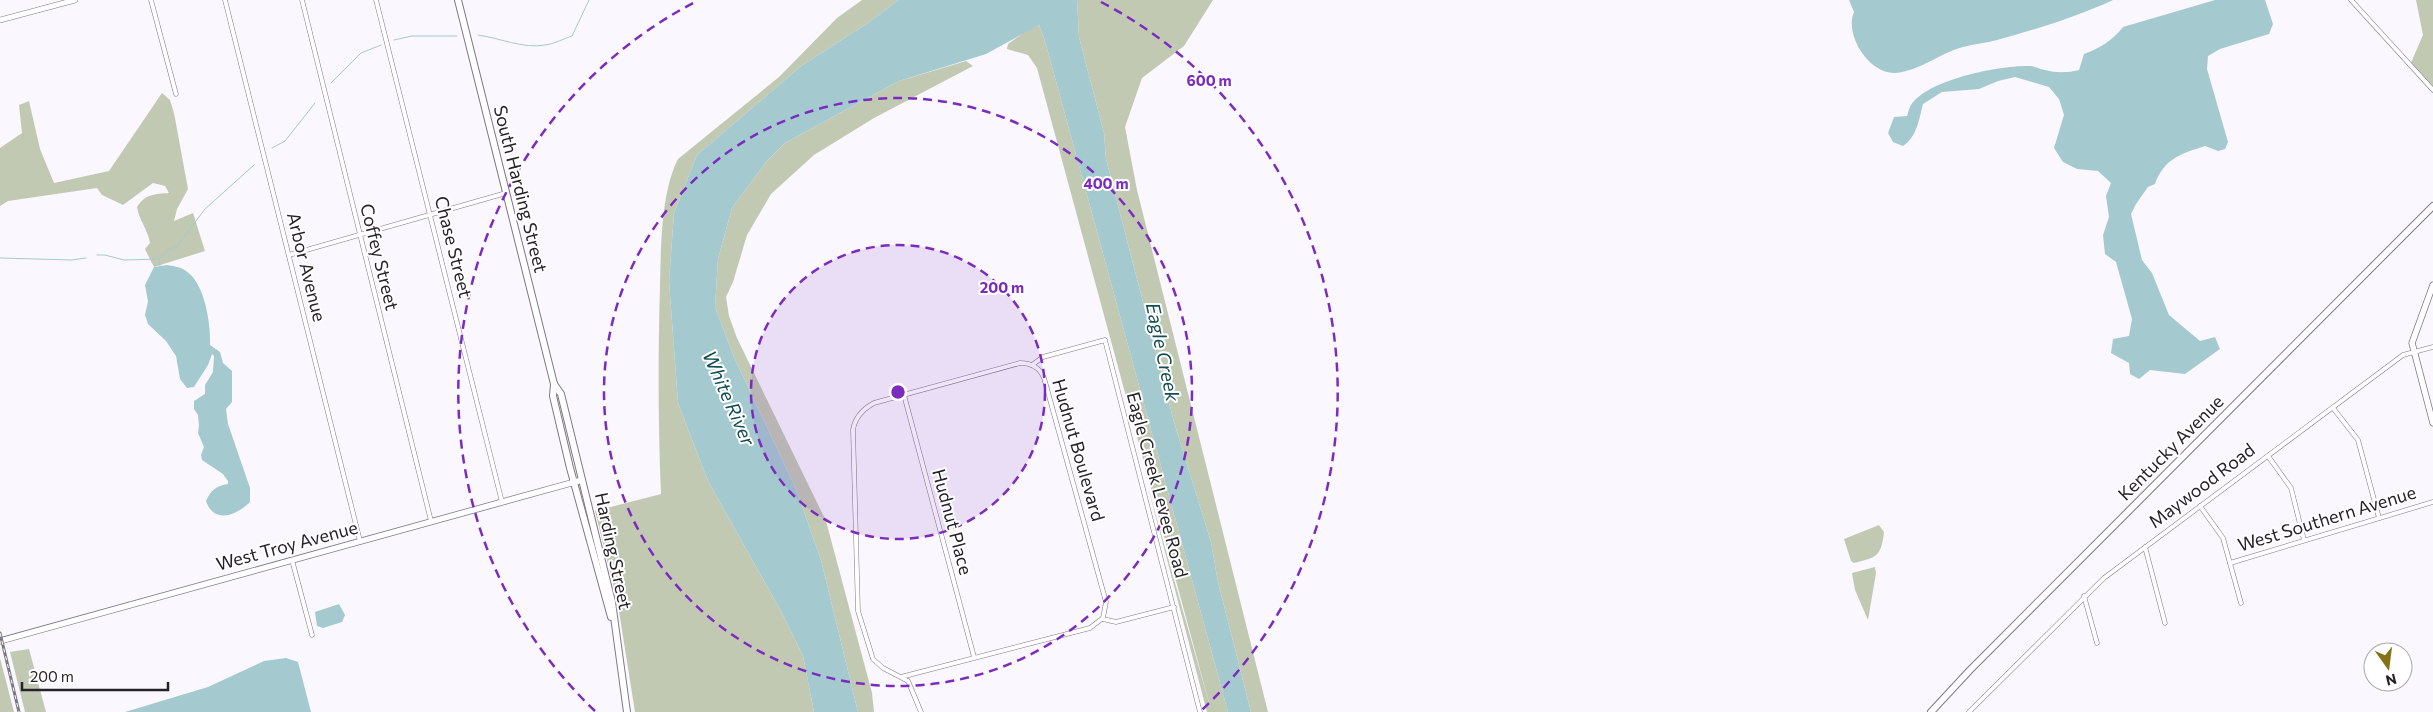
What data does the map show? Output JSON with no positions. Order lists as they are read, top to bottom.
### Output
{
  "streets": {
    "main road": [
      "South Harding Street",
      "Kentucky Avenue",
      "West Troy Avenue",
      "Harding Street"
    ],
    "street": [
      "Chase Street",
      "Coffey Street",
      "Arbor Avenue",
      "Hudnut Boulevard",
      "Eagle Creek Levee Road",
      "Maywood Road",
      "West Southern Avenue",
      "Hudnut Place"
    ]
  },
  "crossings": [
    ["South Harding Street", "Harding Street"],
    ["Chase Street", "West Troy Avenue"],
    ["Coffey Street", "West Troy Avenue"],
    ["Arbor Avenue", "West Troy Avenue"],
    ["Hudnut Boulevard", "Eagle Creek Levee Road"],
    ["Hudnut Boulevard", "Hudnut Place"],
    ["West Troy Avenue", "Harding Street"]
  ],
  "water": ["Eagle Creek", "White River"],
  "scale_bar": "200 m",
  "north": "bottom",
  "rings": ["600 m", "400 m", "200 m"]
}
